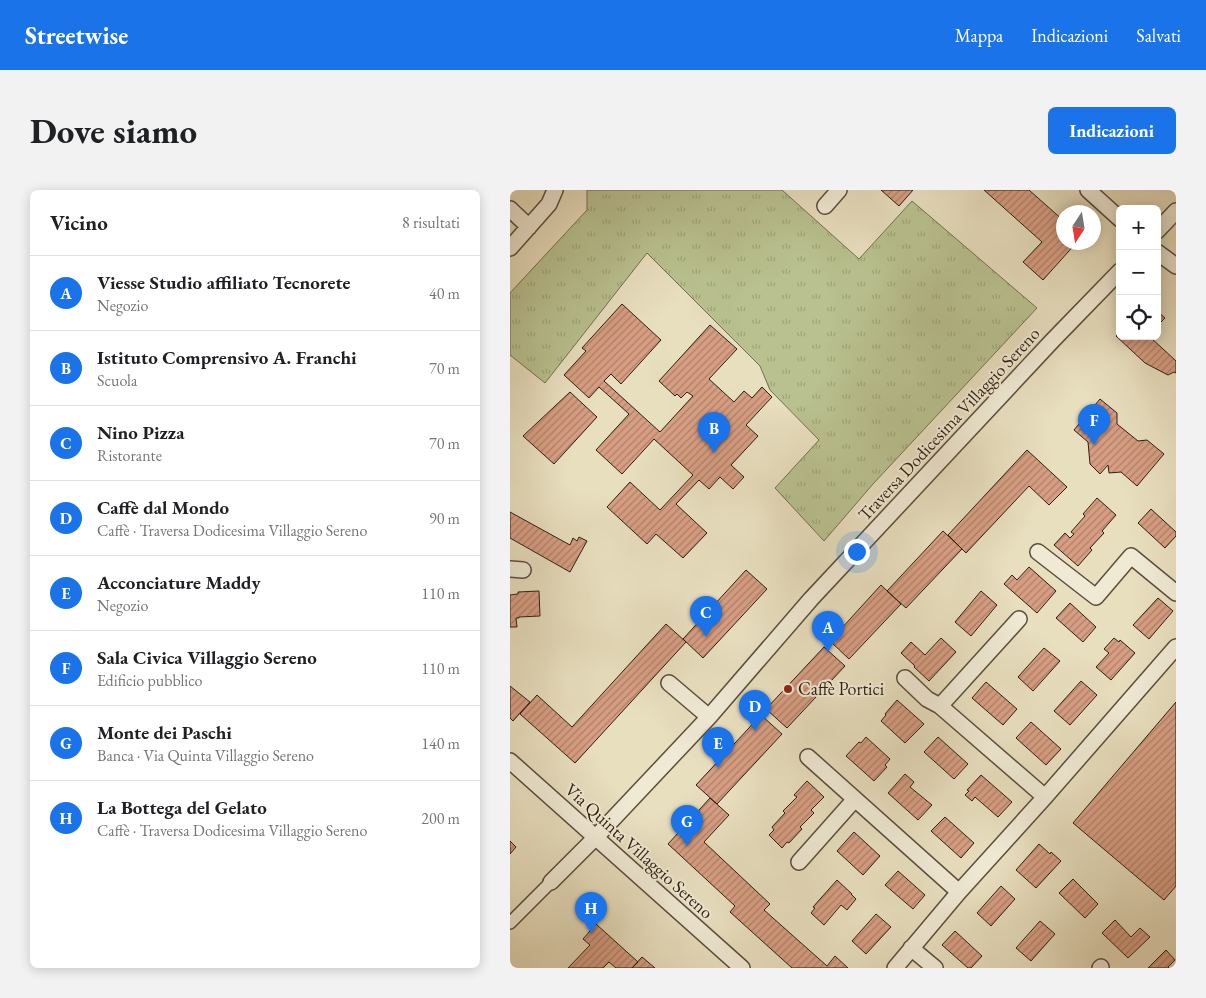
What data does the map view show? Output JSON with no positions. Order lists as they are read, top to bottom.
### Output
{
  "streets": {
    "street": ["Traversa Dodicesima Villaggio Sereno", "Via Quinta Villaggio Sereno"]
  },
  "crossings": [
    ["Traversa Dodicesima Villaggio Sereno", "Via Quinta Villaggio Sereno"]
  ],
  "places": ["Caffè Portici"],
  "north": "bottom",
  "page": {
    "header": "Streetwise",
    "nav": ["Mappa", "Indicazioni", "Salvati"],
    "buttons": "Indicazioni",
    "title": "Dove siamo",
    "heading": ["Vicino", "8 risultati"],
    "map_buttons": ["+", "−"],
    "list": [
      {
        "mark": "A",
        "name": "Viesse Studio affiliato Tecnorete",
        "note": "Negozio",
        "value": "40 m"
      },
      {
        "mark": "B",
        "name": "Istituto Comprensivo A. Franchi",
        "note": "Scuola",
        "value": "70 m"
      },
      {
        "mark": "C",
        "name": "Nino Pizza",
        "note": "Ristorante",
        "value": "70 m"
      },
      {
        "mark": "D",
        "name": "Caffè dal Mondo",
        "note": "Caffè · Traversa Dodicesima Villaggio Sereno",
        "value": "90 m"
      },
      {
        "mark": "E",
        "name": "Acconciature Maddy",
        "note": "Negozio",
        "value": "110 m"
      },
      {
        "mark": "F",
        "name": "Sala Civica Villaggio Sereno",
        "note": "Edificio pubblico",
        "value": "110 m"
      },
      {
        "mark": "G",
        "name": "Monte dei Paschi",
        "note": "Banca · Via Quinta Villaggio Sereno",
        "value": "140 m"
      },
      {
        "mark": "H",
        "name": "La Bottega del Gelato",
        "note": "Caffè · Traversa Dodicesima Villaggio Sereno",
        "value": "200 m"
      }
    ],
    "pins": [
      "F",
      "B",
      "C",
      "A",
      "D",
      "E",
      "G",
      "H"
    ]
  }
}
